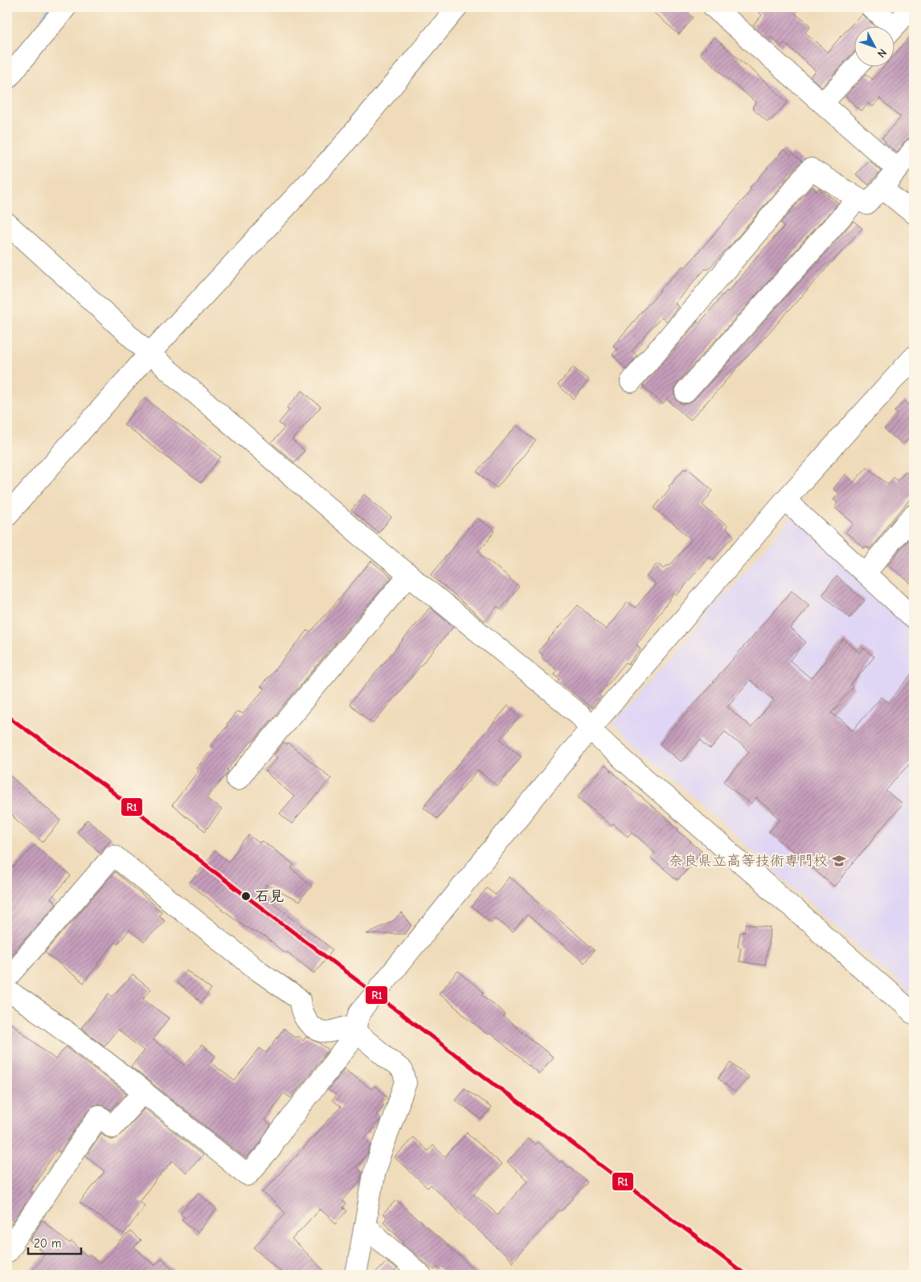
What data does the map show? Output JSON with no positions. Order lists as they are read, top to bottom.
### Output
{
  "places": {
    "school or university": ["奈良県立高等技術専門校"],
    "other": ["石見"]
  },
  "lines": ["transit line R1"],
  "scale_bar": "20 m",
  "north": "bottom right"
}
